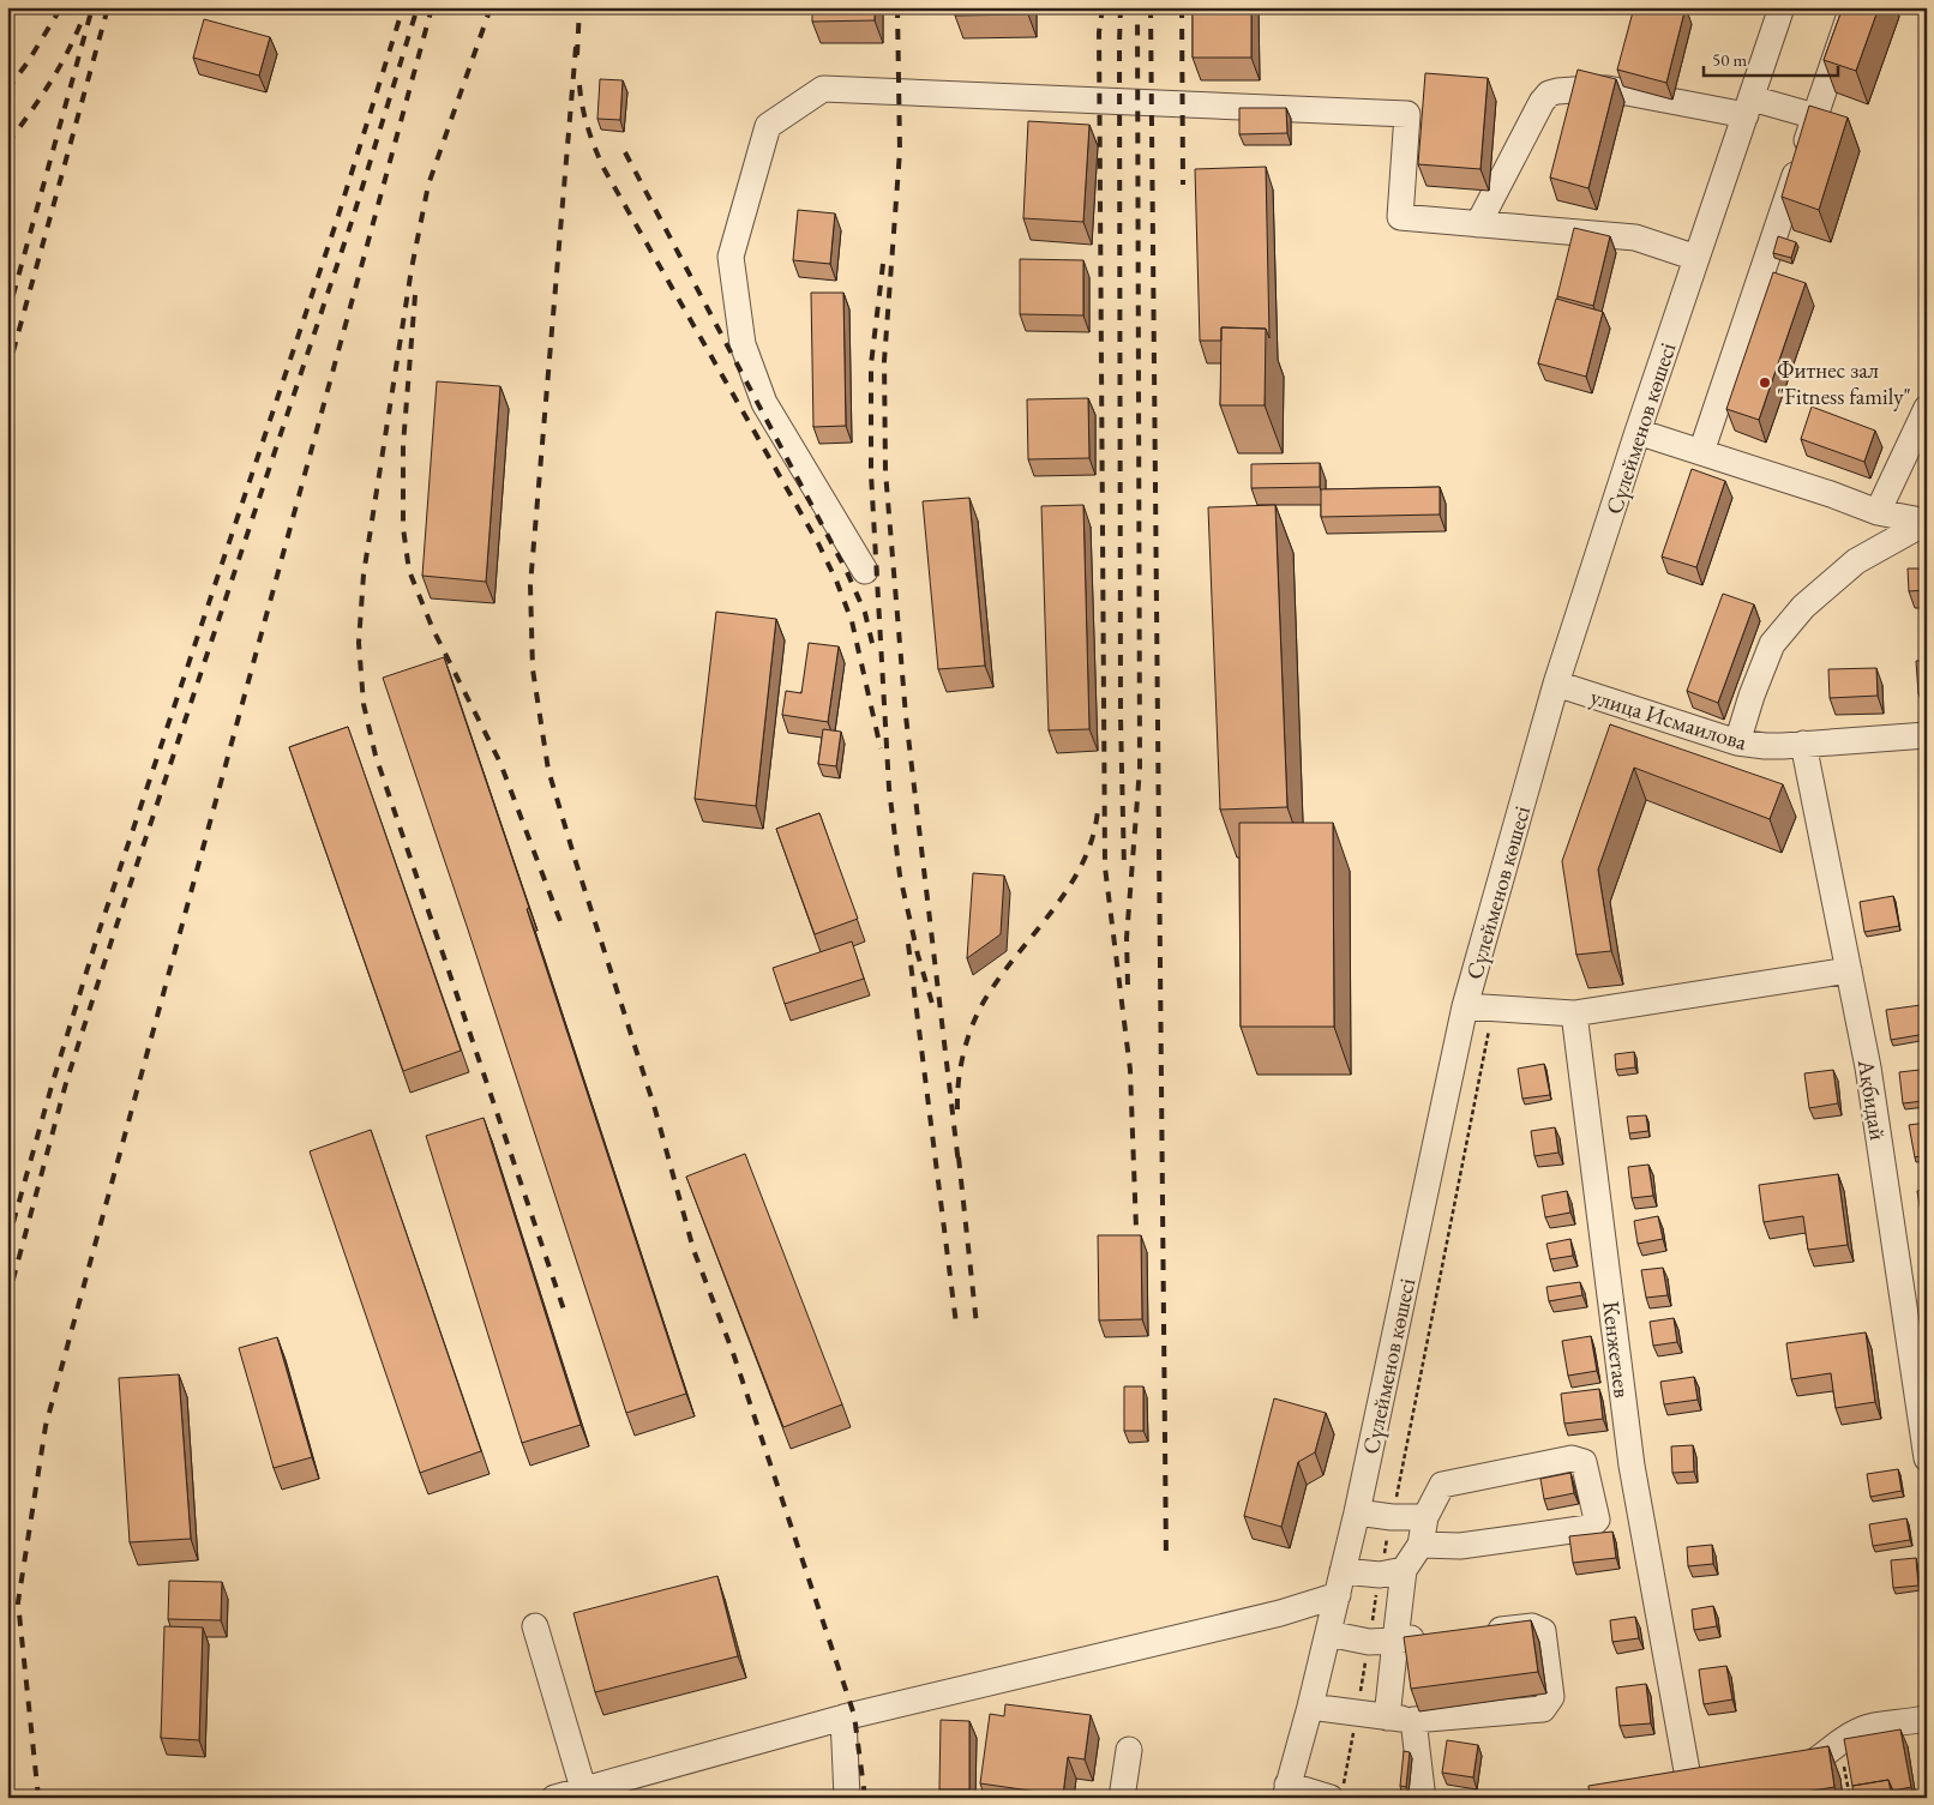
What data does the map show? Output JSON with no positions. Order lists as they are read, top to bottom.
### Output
{
  "streets": {
    "street": [
      "Сүлейменов көшесі",
      "улица Исмаилова",
      "Ақбидай",
      "Кенжетаев"
    ]
  },
  "crossings": [
    ["Сүлейменов көшесі", "улица Исмаилова"],
    ["улица Исмаилова", "Ақбидай"]
  ],
  "places": ["Фитнес зал \"Fitness family\""],
  "scale_bar": "50 m"
}
